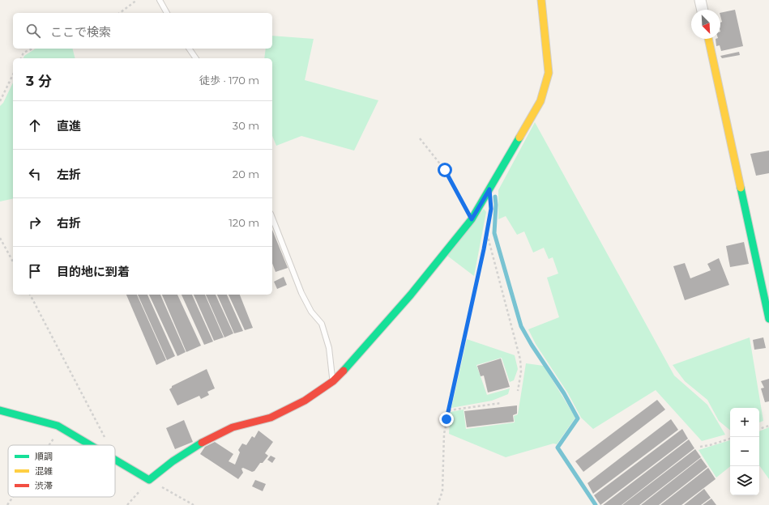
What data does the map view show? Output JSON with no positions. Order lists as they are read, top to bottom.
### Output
{
  "legend": ["順調", "混雑", "渋滞"],
  "north": "bottom right",
  "page": {
    "search": "ここで検索",
    "heading": ["3 分", "徒歩 · 170 m"],
    "list": [
      ["直進", "30 m"],
      ["左折", "20 m"],
      ["右折", "120 m"],
      "目的地に到着"
    ],
    "map_buttons": ["+", "−"]
  }
}
